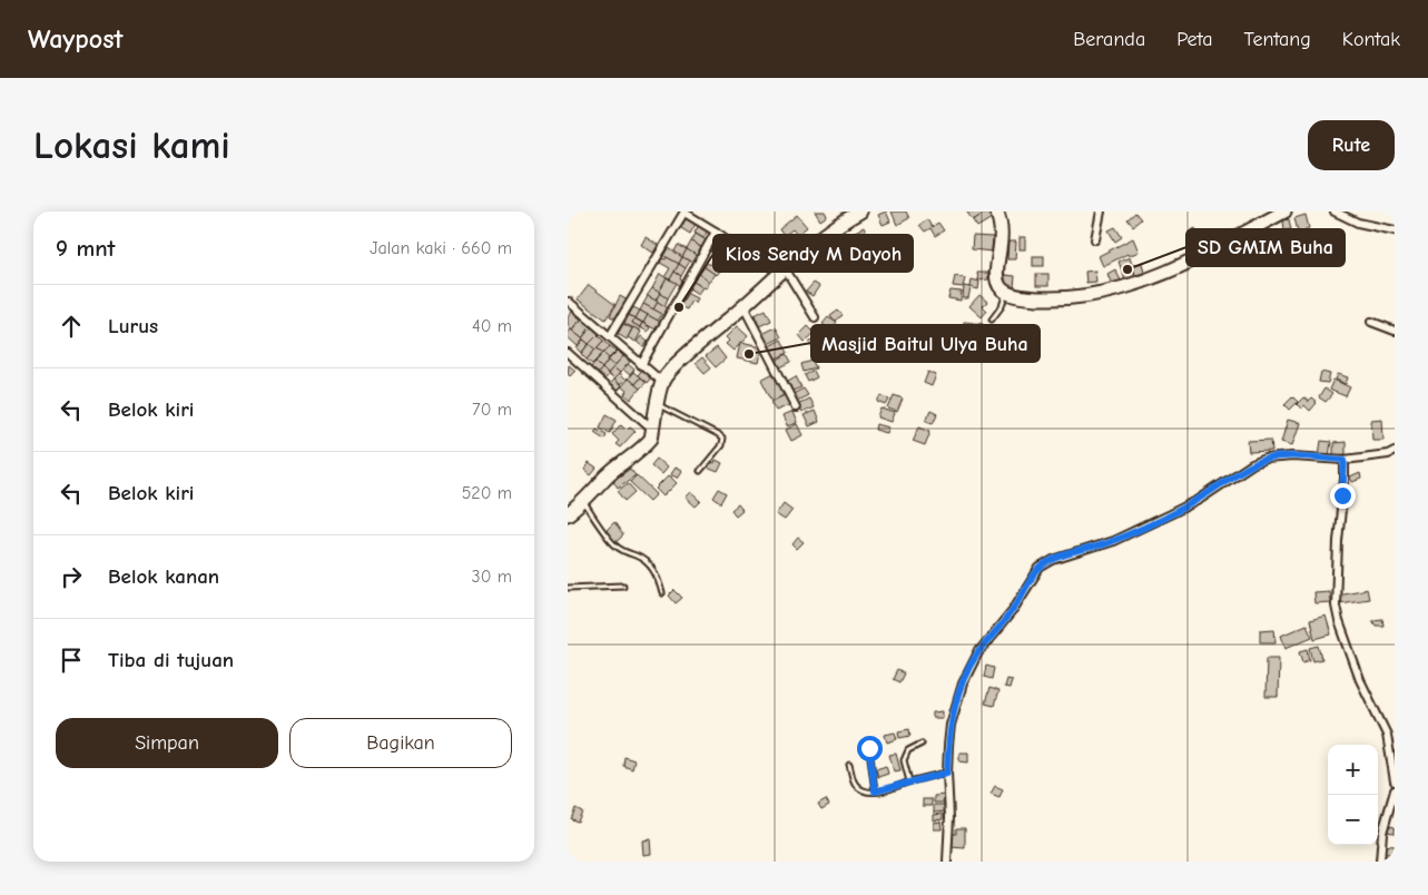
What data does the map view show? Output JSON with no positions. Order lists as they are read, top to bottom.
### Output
{
  "places": ["SD GMIM Buha", "Kios Sendy M Dayoh", "Masjid Baitul Ulya Buha"],
  "page": {
    "header": "Waypost",
    "nav": [
      "Beranda",
      "Peta",
      "Tentang",
      "Kontak"
    ],
    "buttons": [
      "Rute",
      ["Simpan", "Bagikan"]
    ],
    "title": "Lokasi kami",
    "heading": ["9 mnt", "Jalan kaki · 660 m"],
    "list": [
      ["Lurus", "40 m"],
      ["Belok kiri", "70 m"],
      ["Belok kiri", "520 m"],
      ["Belok kanan", "30 m"],
      "Tiba di tujuan"
    ],
    "map_buttons": ["+", "−"]
  }
}
